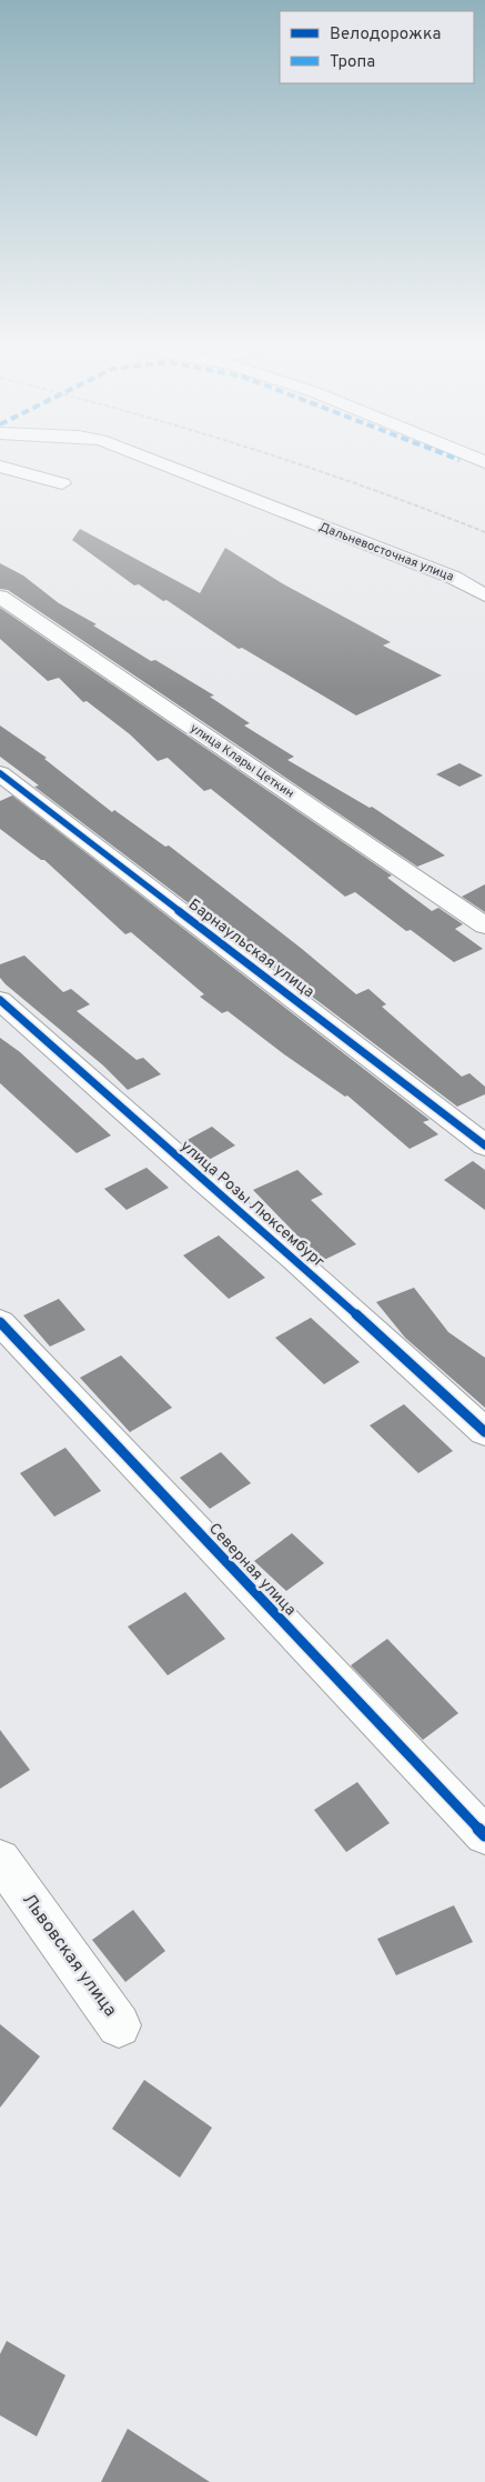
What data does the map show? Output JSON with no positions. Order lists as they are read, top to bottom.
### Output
{
  "streets": {
    "street": [
      "Дальневосточная улица",
      "улица Клары Цеткин",
      "Барнаульская улица",
      "улица Розы Люксембург",
      "Северная улица",
      "Львовская улица"
    ]
  },
  "legend": ["Велодорожка", "Тропа"]
}
